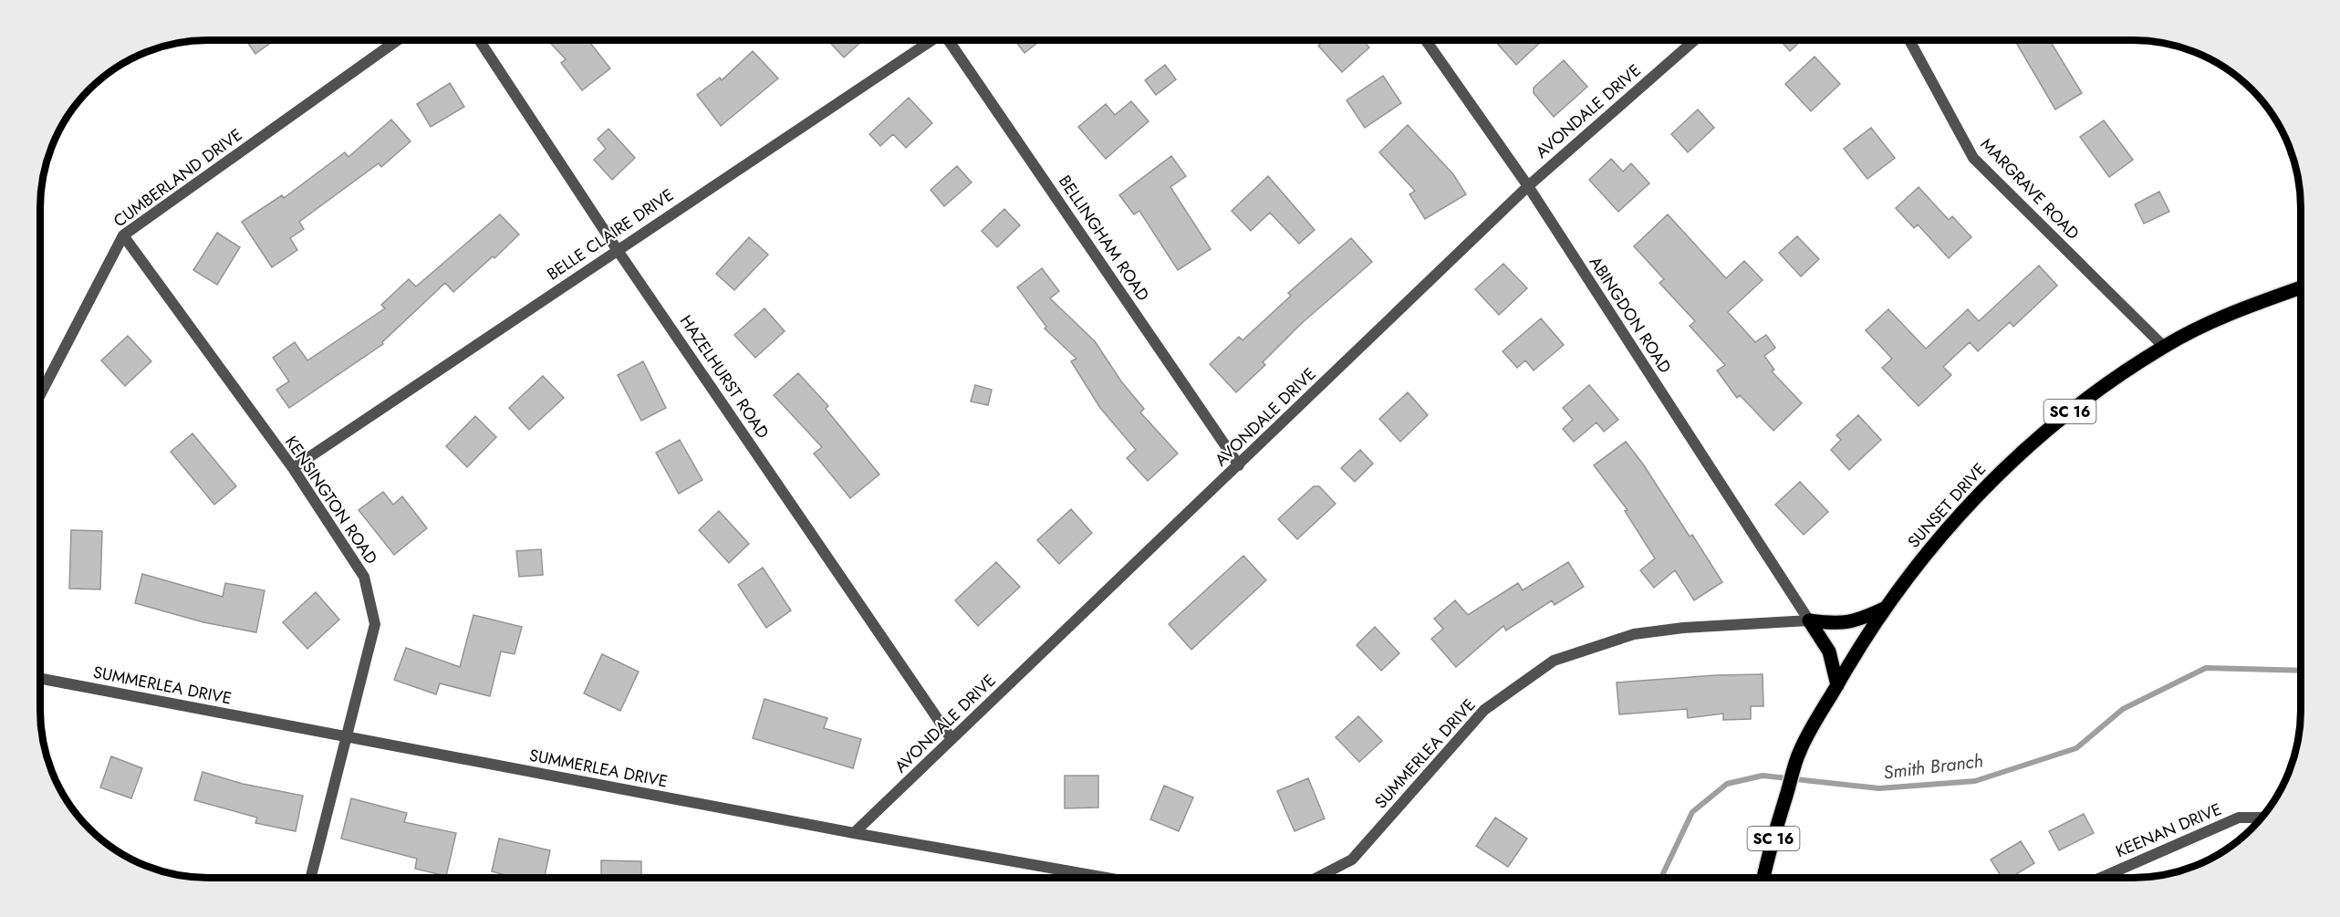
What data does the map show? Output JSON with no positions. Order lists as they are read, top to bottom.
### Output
{
  "streets": {
    "main road": ["SC 16", "SUNSET DRIVE"],
    "street": [
      "AVONDALE DRIVE",
      "CUMBERLAND DRIVE",
      "MARGRAVE ROAD",
      "BELLE CLAIRE DRIVE",
      "BELLINGHAM ROAD",
      "ABINGDON ROAD",
      "HAZELHURST ROAD",
      "KENSINGTON ROAD",
      "SUMMERLEA DRIVE",
      "KEENAN DRIVE"
    ]
  },
  "crossings": [
    ["AVONDALE DRIVE", "BELLINGHAM ROAD"],
    ["AVONDALE DRIVE", "ABINGDON ROAD"],
    ["AVONDALE DRIVE", "HAZELHURST ROAD"],
    ["AVONDALE DRIVE", "SUMMERLEA DRIVE"],
    ["CUMBERLAND DRIVE", "KENSINGTON ROAD"],
    ["MARGRAVE ROAD", "SUNSET DRIVE"],
    ["BELLE CLAIRE DRIVE", "HAZELHURST ROAD"],
    ["BELLE CLAIRE DRIVE", "KENSINGTON ROAD"],
    ["ABINGDON ROAD", "SUMMERLEA DRIVE"],
    ["KENSINGTON ROAD", "SUMMERLEA DRIVE"]
  ],
  "water": ["Smith Branch"]
}
